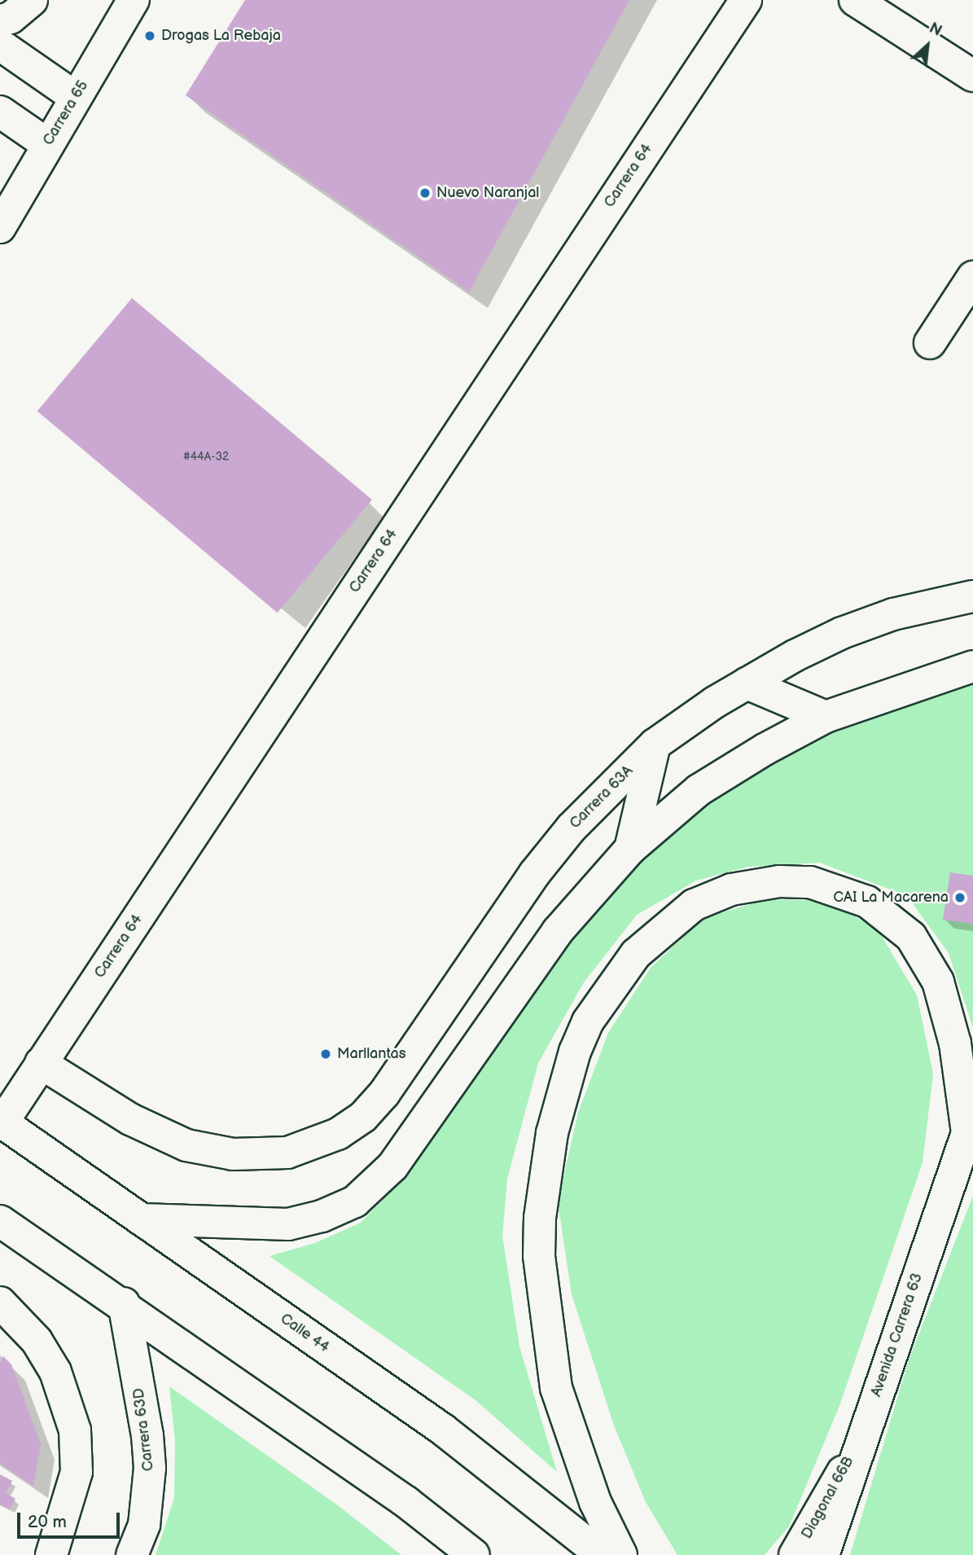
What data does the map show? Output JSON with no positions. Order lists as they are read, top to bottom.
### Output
{
  "streets": {
    "main road": [
      "Carrera 65",
      "Carrera 64",
      "Carrera 63A",
      "Calle 44",
      "Avenida Carrera 63",
      "Carrera 63D",
      "Diagonal 66B"
    ]
  },
  "crossings": [
    ["Carrera 64", "Carrera 63A"],
    ["Carrera 64", "Calle 44"],
    ["Avenida Carrera 63", "Diagonal 66B"]
  ],
  "places": [
    "Drogas La Rebaja",
    "Nuevo Naranjal",
    "CAI La Macarena",
    "Marllantas"
  ],
  "house_numbers": ["#44A-32"],
  "scale_bar": "20 m",
  "north": "top right"
}
